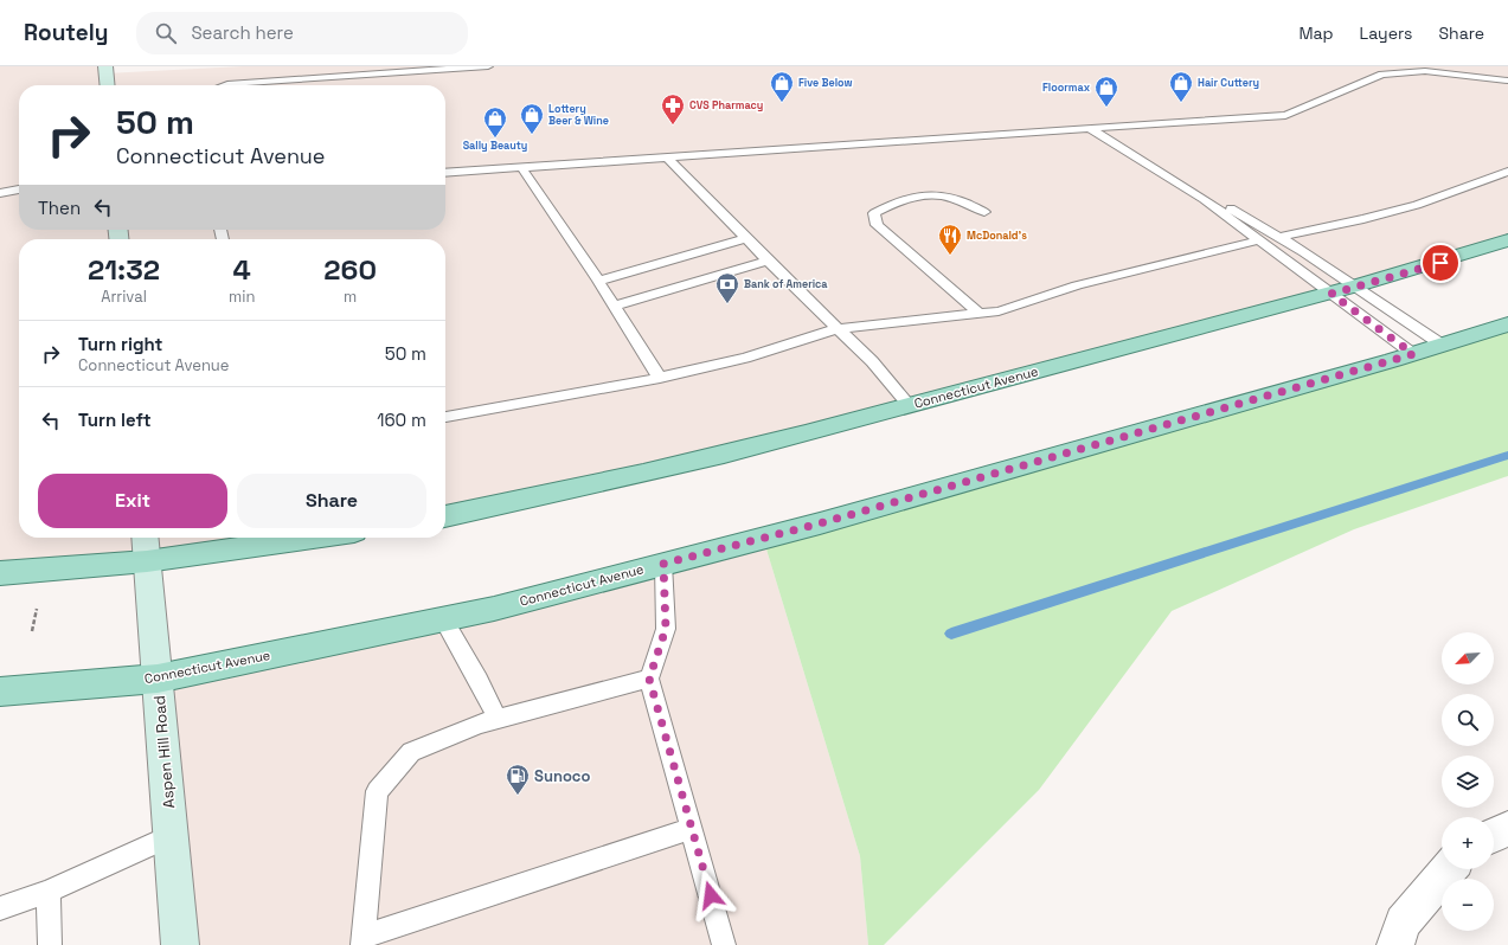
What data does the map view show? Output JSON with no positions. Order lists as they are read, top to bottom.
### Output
{
  "streets": {
    "main road": ["Connecticut Avenue"],
    "street": ["Aspen Hill Road"]
  },
  "crossings": [
    ["Connecticut Avenue", "Aspen Hill Road"]
  ],
  "places": {
    "shop": [
      "Five Below",
      "Hair Cuttery",
      "Floormax",
      "Lottery Beer & Wine",
      "Sally Beauty"
    ],
    "pharmacy": ["CVS Pharmacy"],
    "restaurant": ["McDonald's"],
    "bank": ["Bank of America"],
    "fuel station": ["Sunoco"]
  },
  "north": "bottom left",
  "page": {
    "header": "Routely",
    "search": "Search here",
    "nav": ["Map", "Layers", "Share"],
    "turn": ["50 m", "Connecticut Avenue"],
    "then": "Then",
    "eta": [
      "21:32",
      "Arrival",
      "4",
      "min",
      "260",
      "m"
    ],
    "list": [
      {
        "name": "Turn right",
        "note": "Connecticut Avenue",
        "value": "50 m"
      },
      {
        "name": "Turn left",
        "value": "160 m"
      }
    ],
    "buttons": ["Exit", "Share"],
    "map_buttons": ["+", "−"]
  }
}
